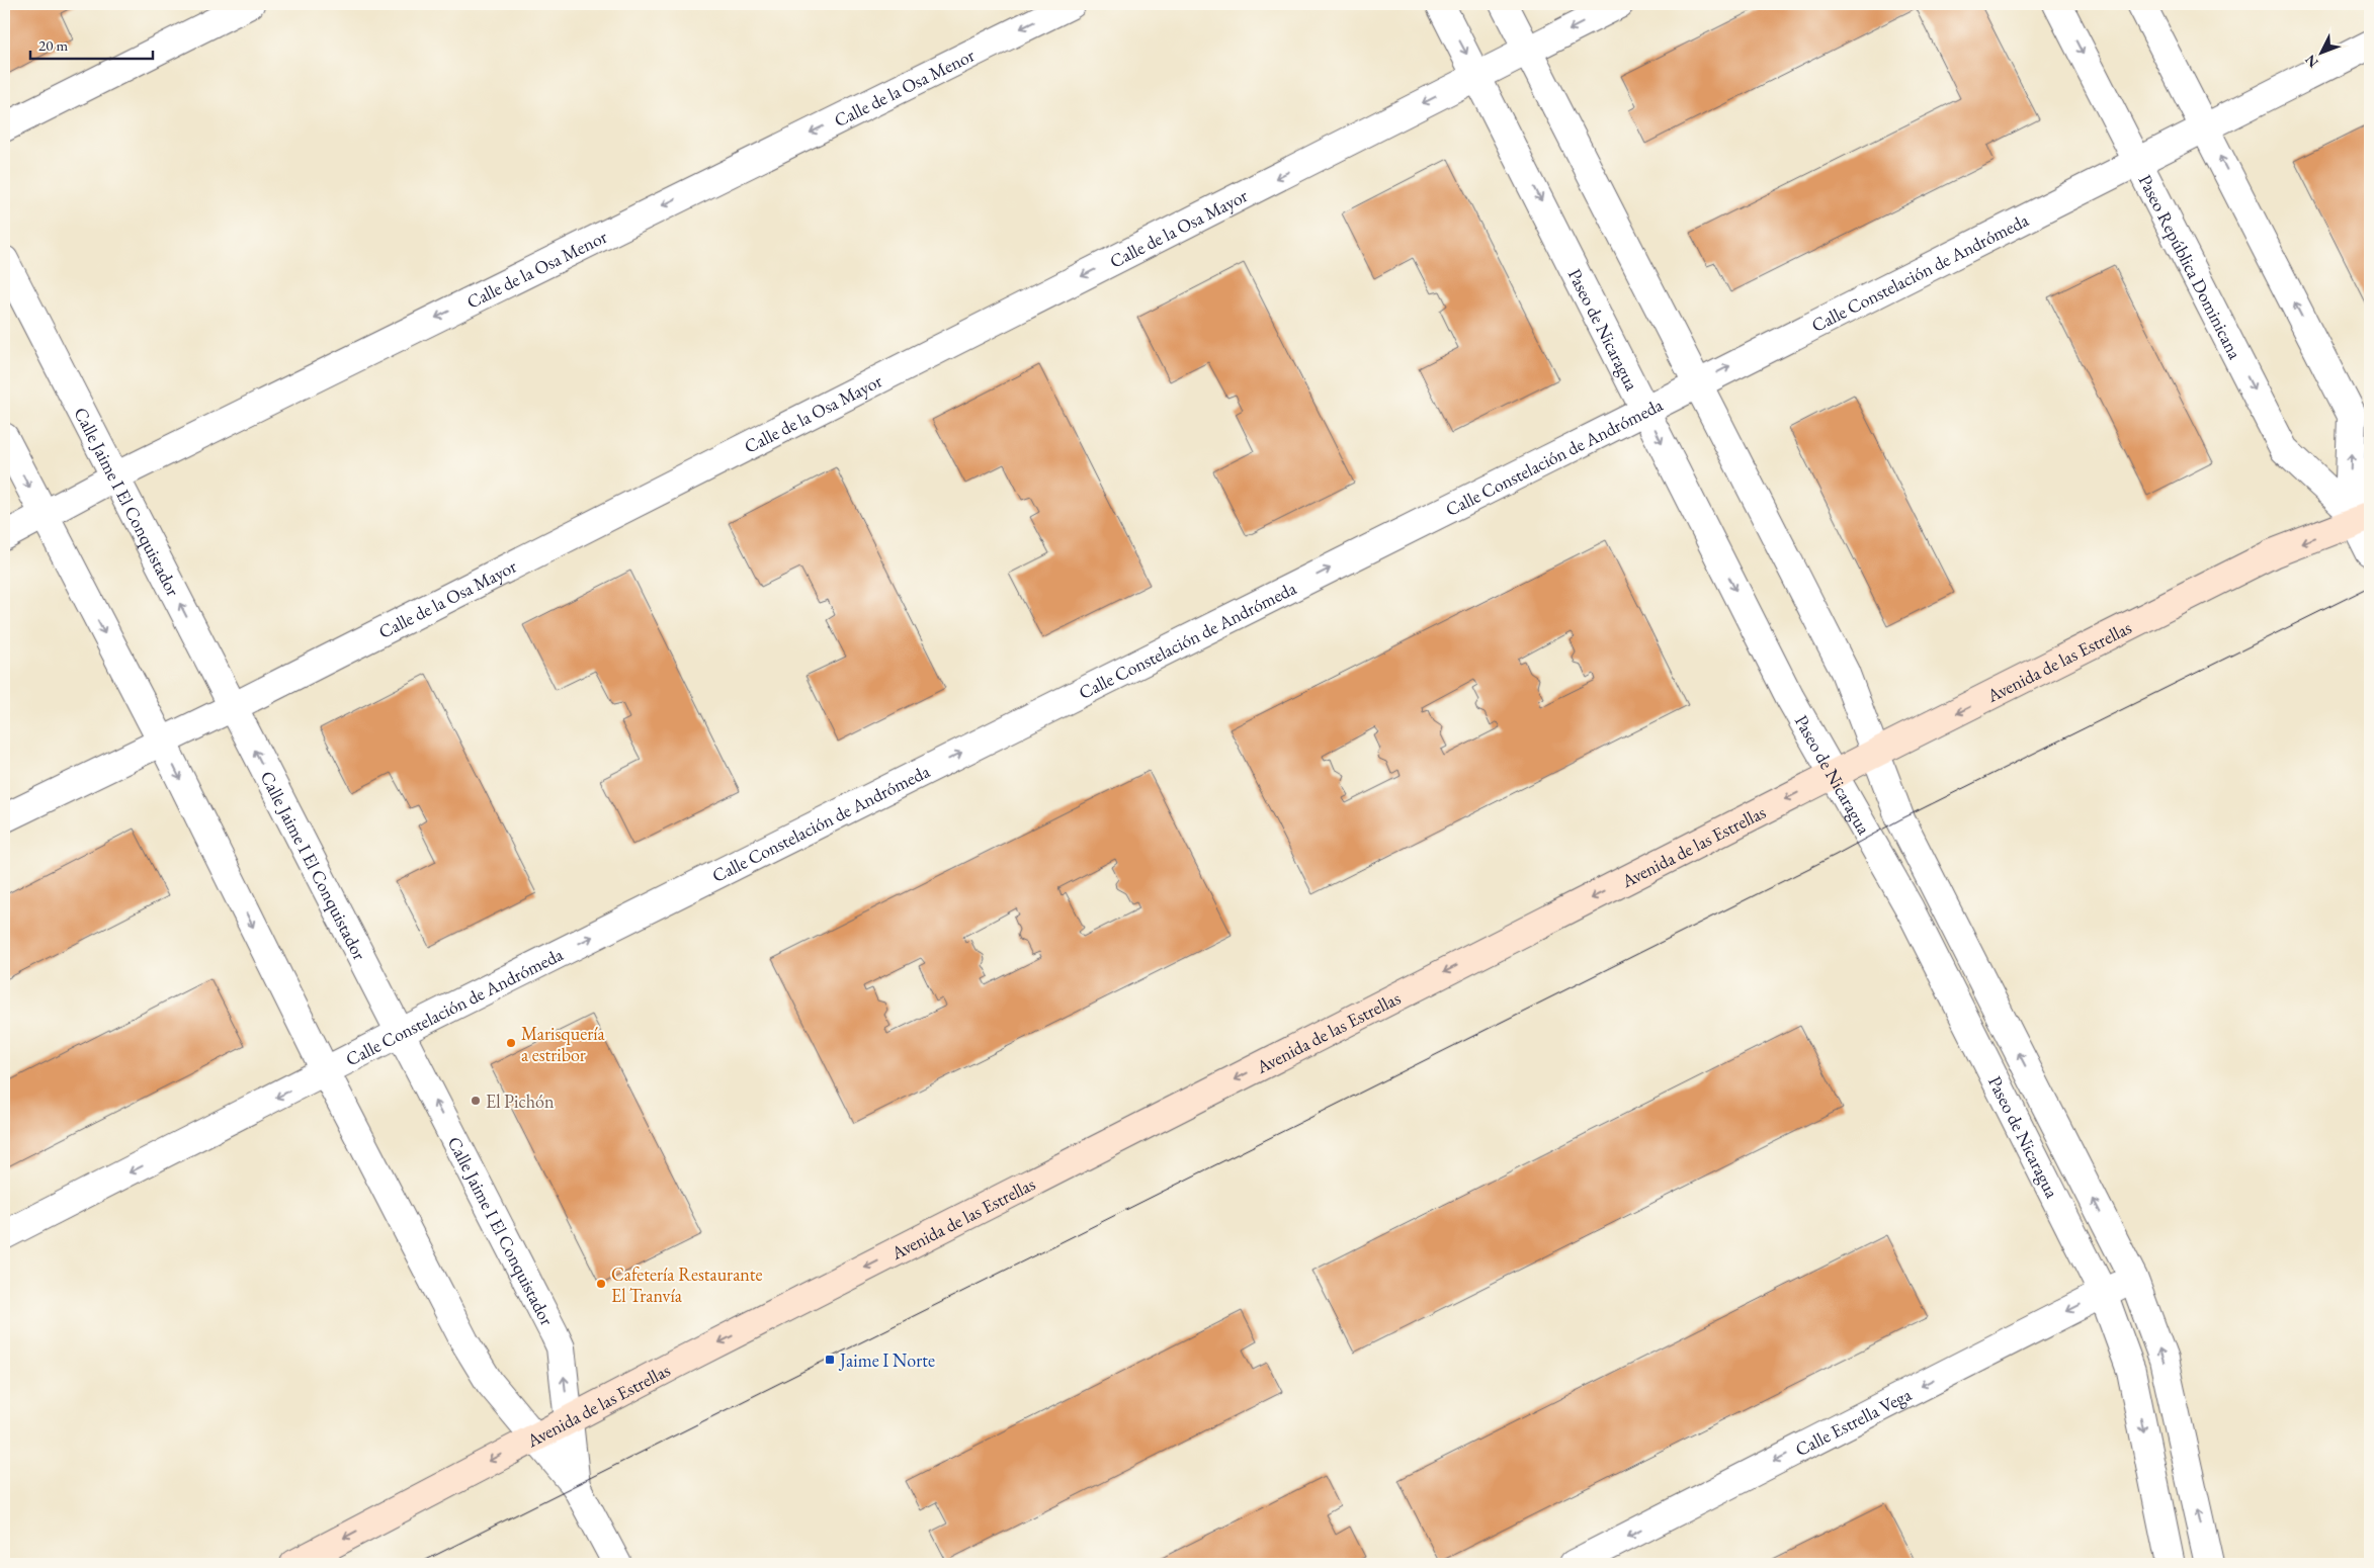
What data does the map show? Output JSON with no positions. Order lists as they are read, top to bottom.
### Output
{
  "streets": {
    "street": [
      "Calle de la Osa Menor",
      "Calle de la Osa Mayor",
      "Paseo República Dominicana",
      "Calle Constelación de Andrómeda",
      "Paseo de Nicaragua",
      "Calle Jaime I El Conquistador",
      "Avenida de las Estrellas",
      "Calle Estrella Vega"
    ]
  },
  "crossings": [
    ["Calle de la Osa Menor", "Calle Jaime I El Conquistador"],
    ["Calle de la Osa Mayor", "Paseo de Nicaragua"],
    ["Calle de la Osa Mayor", "Calle Jaime I El Conquistador"],
    ["Paseo República Dominicana", "Calle Constelación de Andrómeda"],
    ["Paseo República Dominicana", "Avenida de las Estrellas"],
    ["Calle Constelación de Andrómeda", "Paseo de Nicaragua"],
    ["Calle Constelación de Andrómeda", "Calle Jaime I El Conquistador"],
    ["Paseo de Nicaragua", "Avenida de las Estrellas"],
    ["Paseo de Nicaragua", "Calle Estrella Vega"],
    ["Calle Jaime I El Conquistador", "Avenida de las Estrellas"]
  ],
  "one_way": [
    "Calle de la Osa Menor",
    "Calle de la Osa Mayor",
    "Avenida de las Estrellas",
    "Calle Estrella Vega"
  ],
  "places": {
    "other": ["Marisquería a estribor", "El Pichón", "Cafetería Restaurante El Tranvía"],
    "transit": ["Jaime I Norte"]
  },
  "scale_bar": "20 m",
  "north": "bottom left"
}
